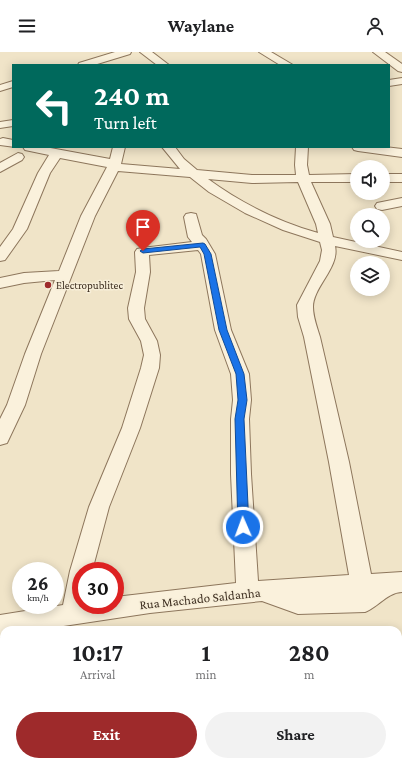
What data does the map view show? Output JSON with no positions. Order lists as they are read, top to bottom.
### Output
{
  "streets": {
    "street": ["Rua Machado Saldanha"]
  },
  "places": ["Electropublitec"],
  "page": {
    "header": "Waylane",
    "turn": ["240 m", "Turn left"],
    "speed": "26 km/h",
    "limit": "30",
    "eta": [
      "10:17",
      "Arrival",
      "1",
      "min",
      "280",
      "m"
    ],
    "buttons": ["Exit", "Share"]
  }
}
